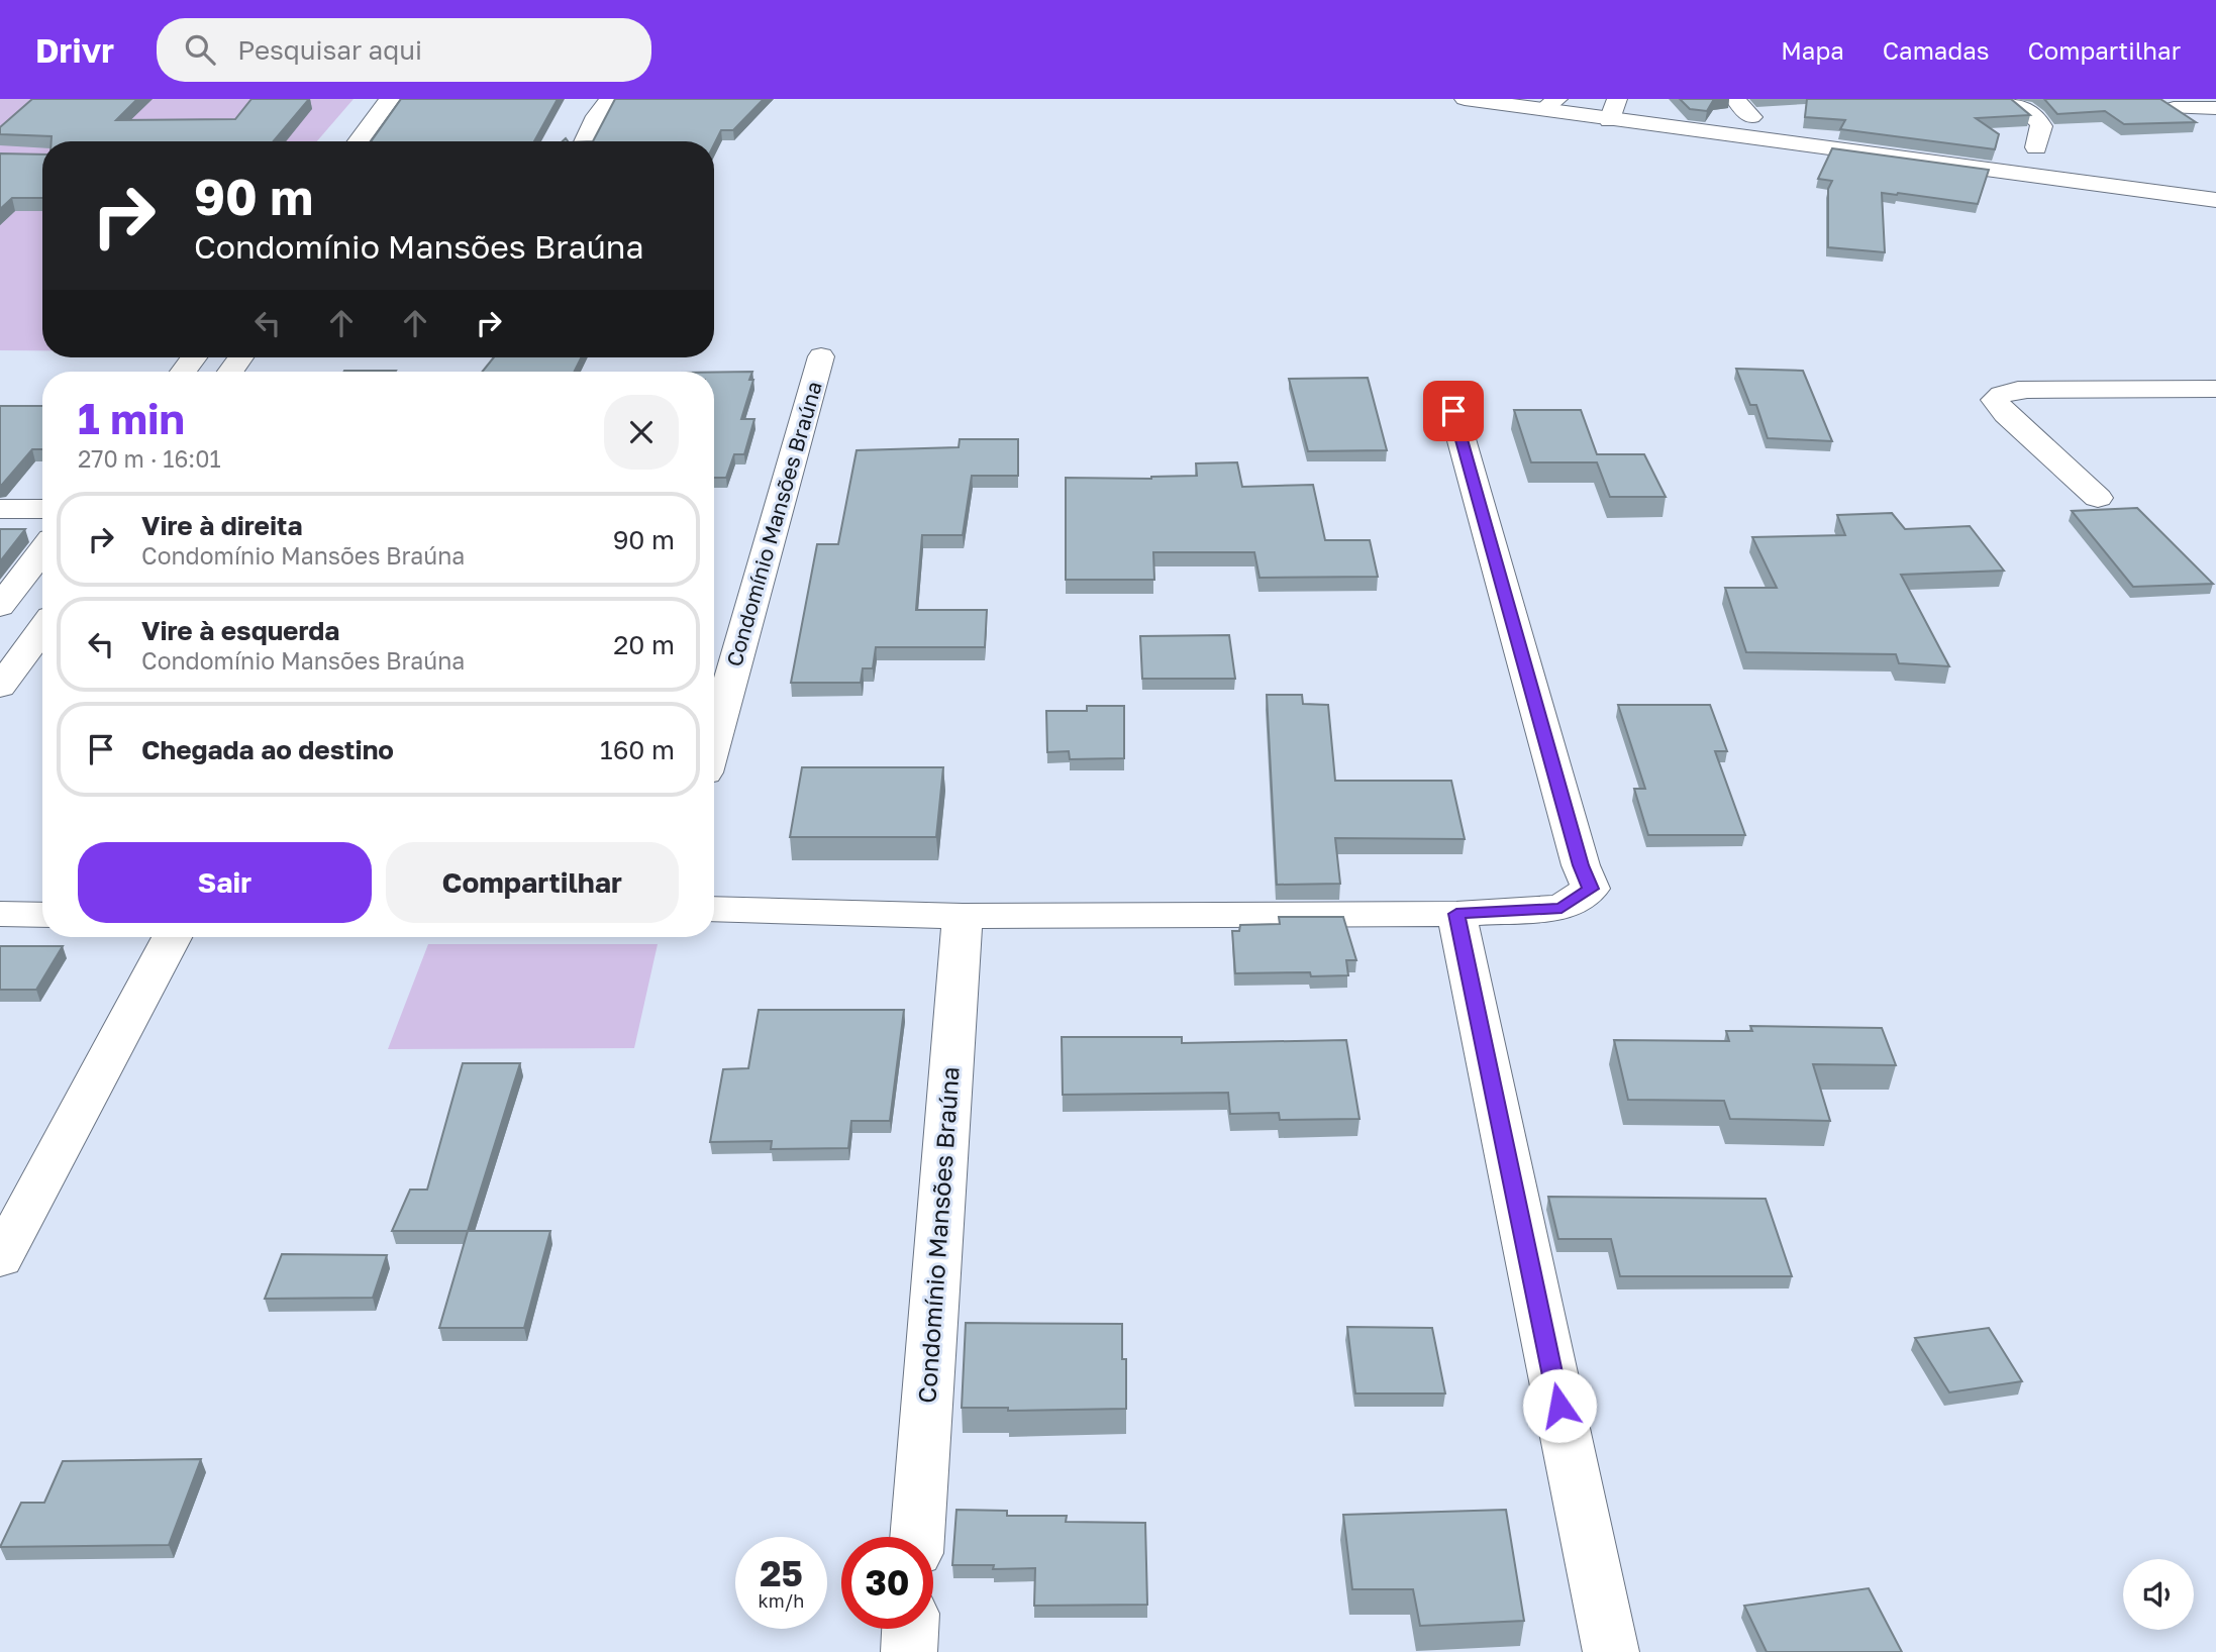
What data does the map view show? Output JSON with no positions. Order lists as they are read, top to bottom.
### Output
{
  "streets": {
    "street": ["Condomínio Mansões Braúna"]
  },
  "page": {
    "header": "Drivr",
    "search": "Pesquisar aqui",
    "nav": ["Mapa", "Camadas", "Compartilhar"],
    "turn": ["90 m", "Condomínio Mansões Braúna"],
    "heading": ["1 min", "270 m · 16:01"],
    "list": [
      {
        "name": "Vire à direita",
        "note": "Condomínio Mansões Braúna",
        "value": "90 m"
      },
      {
        "name": "Vire à esquerda",
        "note": "Condomínio Mansões Braúna",
        "value": "20 m"
      },
      {
        "name": "Chegada ao destino",
        "value": "160 m"
      }
    ],
    "buttons": ["Sair", "Compartilhar"],
    "speed": "25 km/h",
    "limit": "30"
  }
}
